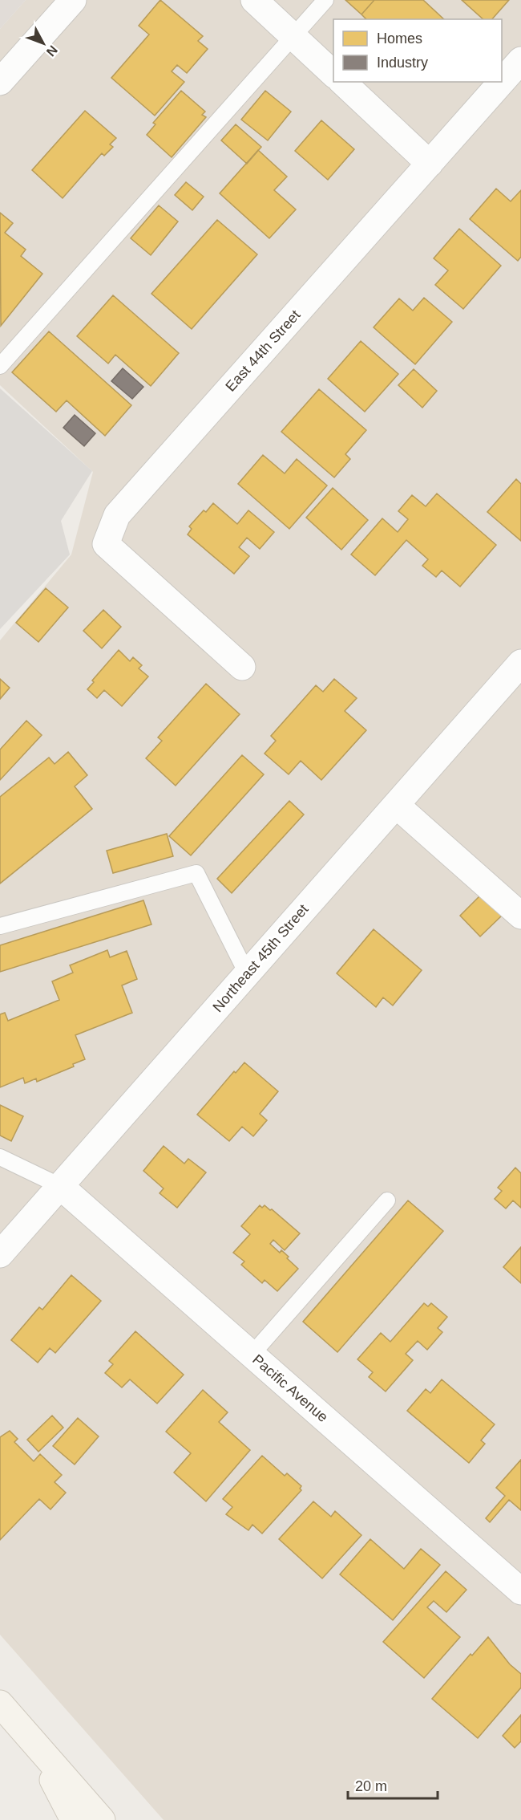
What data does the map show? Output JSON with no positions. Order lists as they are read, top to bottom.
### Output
{
  "streets": {
    "street": ["East 44th Street", "Northeast 45th Street", "Pacific Avenue"]
  },
  "crossings": [
    ["Northeast 45th Street", "Pacific Avenue"]
  ],
  "legend": ["Homes", "Industry"],
  "scale_bar": "20 m",
  "north": "bottom right"
}
